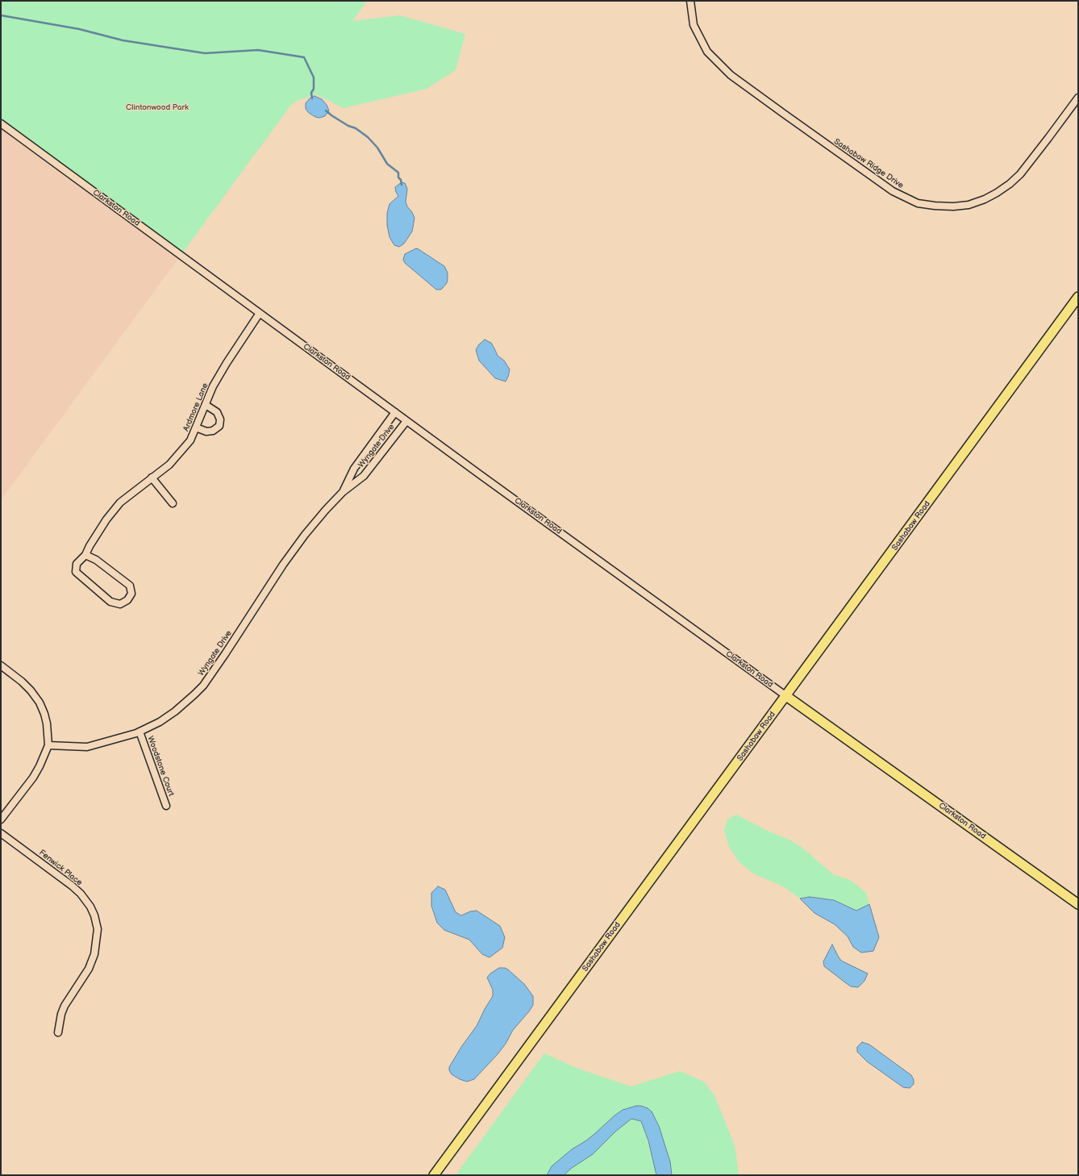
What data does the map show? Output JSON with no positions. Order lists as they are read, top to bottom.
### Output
{
  "streets": {
    "main road": ["Clarkston Road", "Sashabaw Road"],
    "street": [
      "Sashabaw Ridge Drive",
      "Ardmore Lane",
      "Wyngate Drive",
      "Woodstone Court",
      "Fenwick Place"
    ]
  },
  "crossings": [
    ["Clarkston Road", "Ardmore Lane"],
    ["Clarkston Road", "Wyngate Drive"],
    ["Clarkston Road", "Sashabaw Road"],
    ["Wyngate Drive", "Woodstone Court"]
  ],
  "parks": ["Clintonwood Park"]
}
